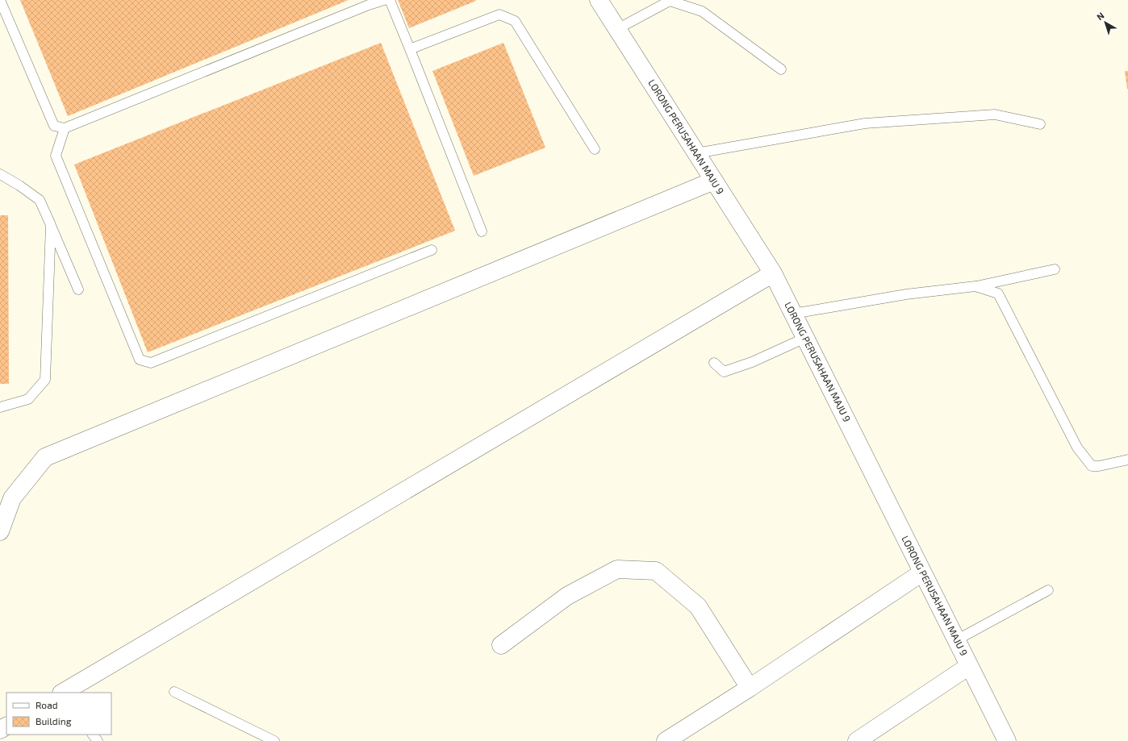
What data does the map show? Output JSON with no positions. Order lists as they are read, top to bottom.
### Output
{
  "streets": {
    "street": ["LORONG PERUSAHAAN MAJU 9"]
  },
  "legend": ["Road", "Building"],
  "north": "top left"
}
